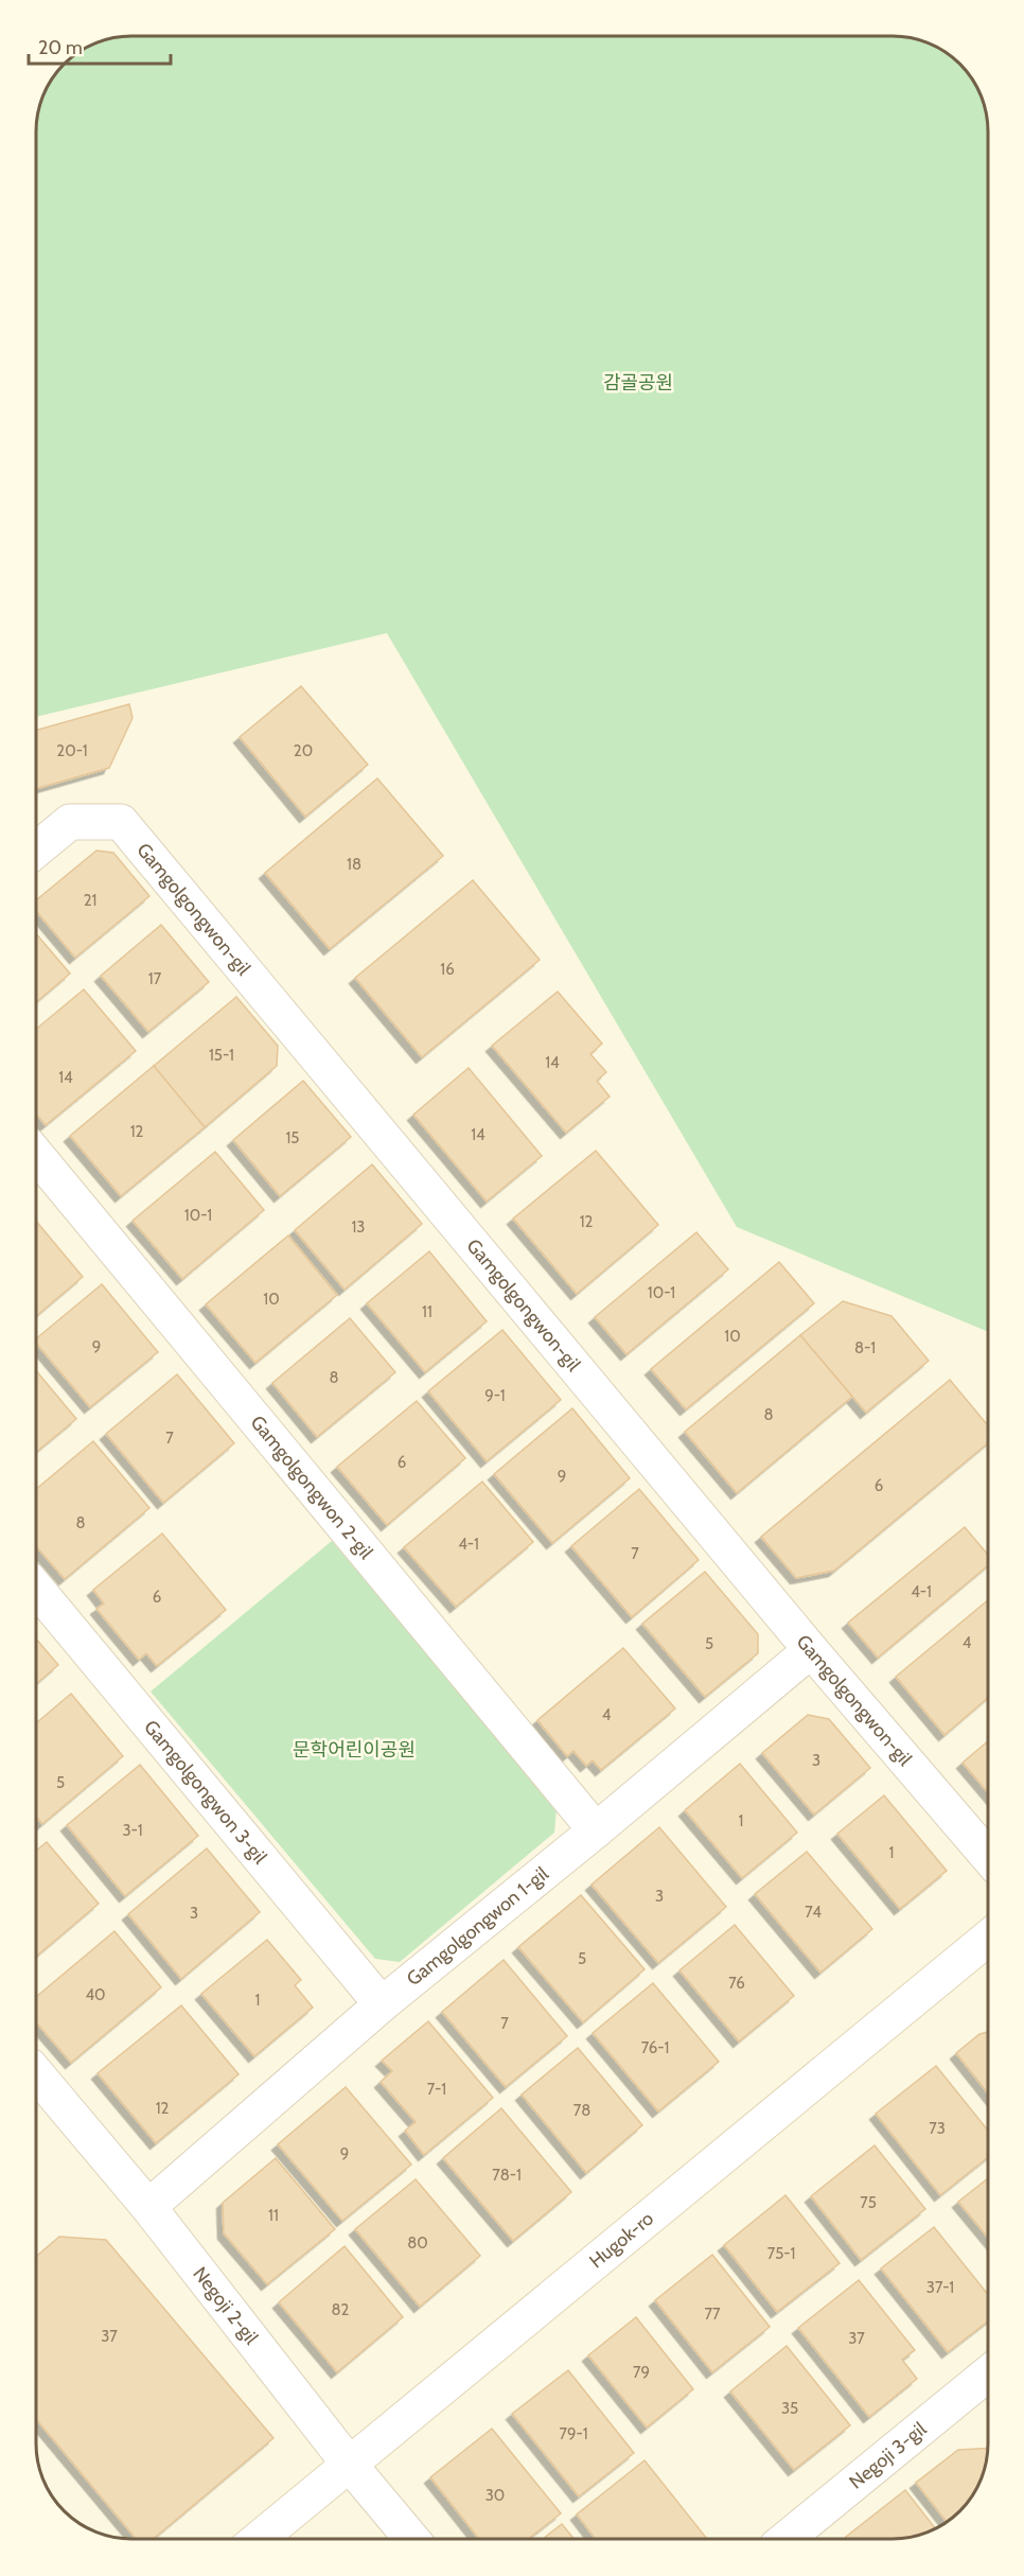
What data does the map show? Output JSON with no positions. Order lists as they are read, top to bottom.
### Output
{
  "streets": {
    "street": [
      "Gamgolgongwon-gil",
      "Gamgolgongwon 2-gil",
      "Gamgolgongwon 3-gil",
      "Gamgolgongwon 1-gil",
      "Hugok-ro",
      "Negoji 2-gil",
      "Negoji 3-gil"
    ]
  },
  "crossings": [
    ["Gamgolgongwon-gil", "Gamgolgongwon 1-gil"],
    ["Gamgolgongwon 2-gil", "Gamgolgongwon 1-gil"],
    ["Gamgolgongwon 3-gil", "Gamgolgongwon 1-gil"],
    ["Gamgolgongwon 1-gil", "Negoji 2-gil"],
    ["Hugok-ro", "Negoji 2-gil"]
  ],
  "parks": ["감골공원", "문학어린이공원"],
  "house_numbers": [
    "20-1",
    "20",
    "18",
    "21",
    "16",
    "17",
    "15-1",
    "14",
    "14",
    "12",
    "14",
    "15",
    "10-1",
    "12",
    "13",
    "10-1",
    "10",
    "11",
    "10",
    "9",
    "8-1",
    "8",
    "9-1",
    "8",
    "7",
    "6",
    "9",
    "6",
    "8",
    "4-1",
    "7",
    "4-1",
    "6",
    "4",
    "5",
    "4",
    "3",
    "5",
    "1",
    "3-1",
    "1",
    "3",
    "74",
    "3",
    "5",
    "76",
    "40",
    "1",
    "7",
    "76-1",
    "7-1",
    "12",
    "78",
    "73",
    "9",
    "78-1",
    "75",
    "11",
    "80",
    "75-1",
    "37-1",
    "82",
    "77",
    "37",
    "37",
    "79",
    "35",
    "79-1",
    "30"
  ],
  "scale_bar": "20 m"
}
